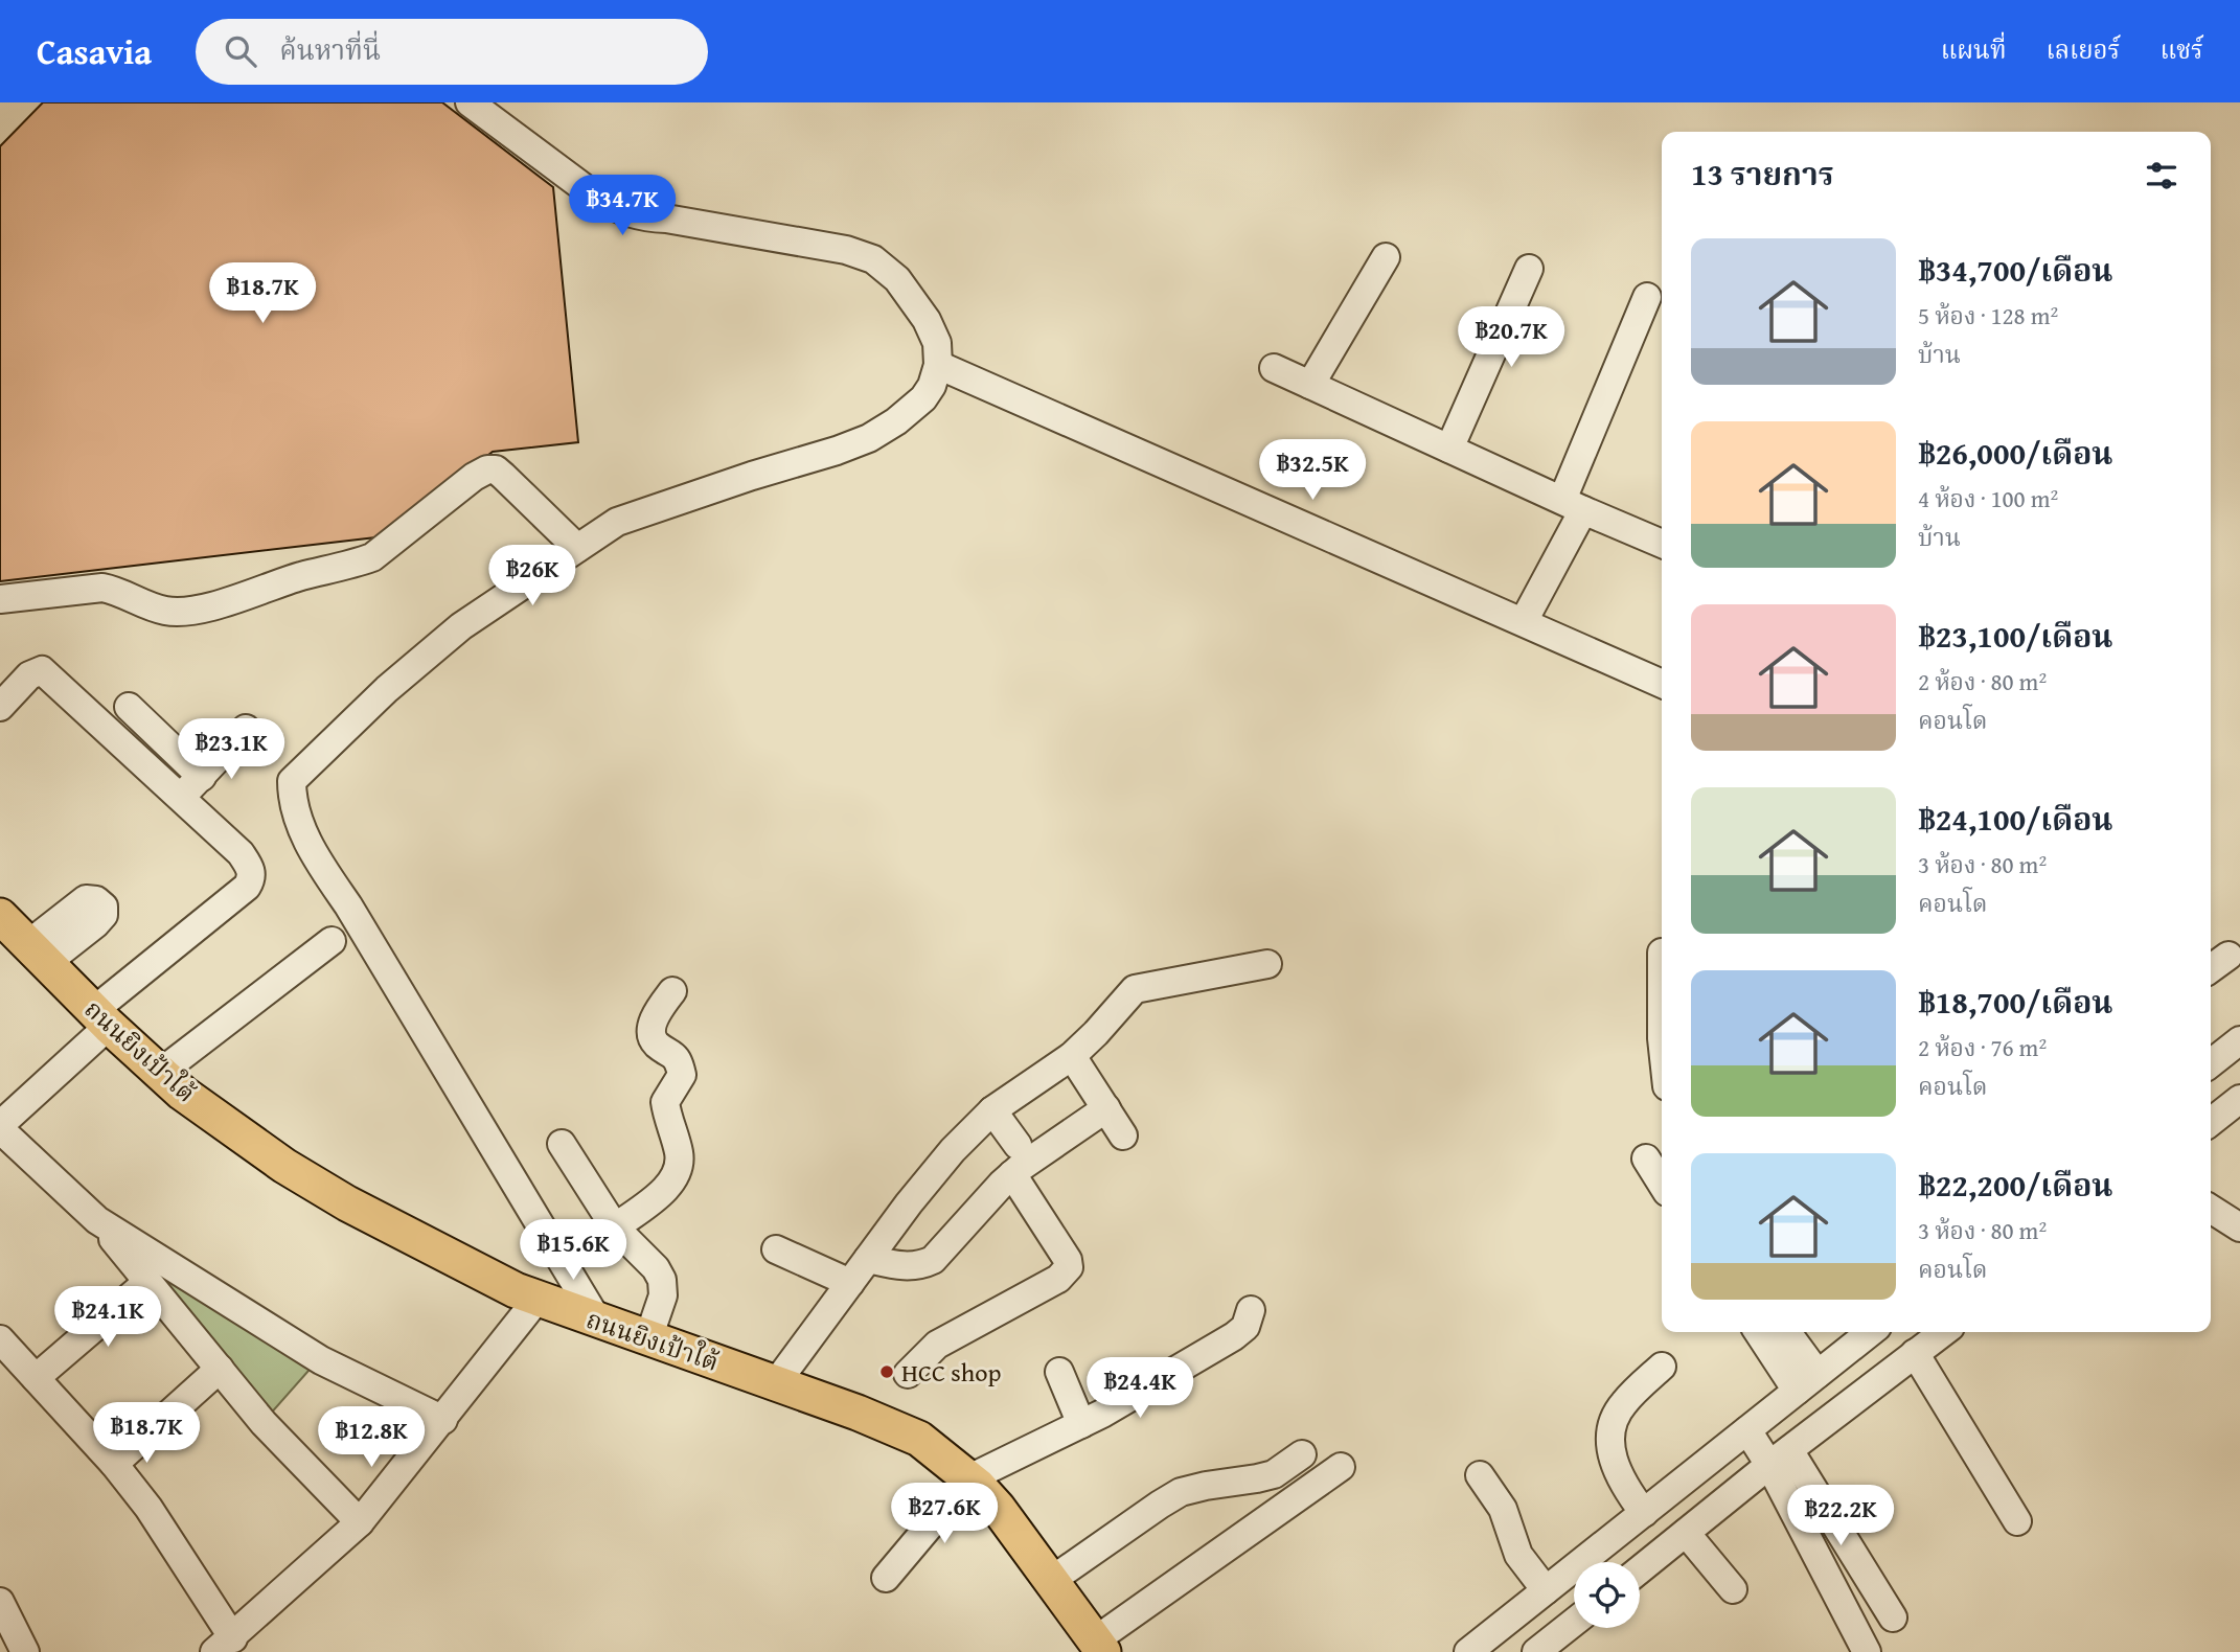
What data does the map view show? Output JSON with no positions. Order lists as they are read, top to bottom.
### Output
{
  "streets": {
    "main road": ["ถนนยิงเป้าใต้"]
  },
  "places": ["HCC shop"],
  "page": {
    "header": "Casavia",
    "search": "ค้นหาที่นี่",
    "nav": ["แผนที่", "เลเยอร์", "แชร์"],
    "heading": "13 รายการ",
    "price": [
      "฿34.7K",
      "฿18.7K",
      "฿20.7K",
      "฿32.5K",
      "฿26K",
      "฿23.1K",
      "฿15.6K",
      "฿24.1K",
      "฿24.4K",
      "฿18.7K",
      "฿12.8K",
      "฿27.6K",
      "฿22.2K"
    ],
    "list": [
      {
        "name": "฿34,700/เดือน",
        "note": "5 ห้อง · 128 m² · บ้าน"
      },
      {
        "name": "฿26,000/เดือน",
        "note": "4 ห้อง · 100 m² · บ้าน"
      },
      {
        "name": "฿23,100/เดือน",
        "note": "2 ห้อง · 80 m² · คอนโด"
      },
      {
        "name": "฿24,100/เดือน",
        "note": "3 ห้อง · 80 m² · คอนโด"
      },
      {
        "name": "฿18,700/เดือน",
        "note": "2 ห้อง · 76 m² · คอนโด"
      },
      {
        "name": "฿22,200/เดือน",
        "note": "3 ห้อง · 80 m² · คอนโด"
      }
    ]
  }
}
